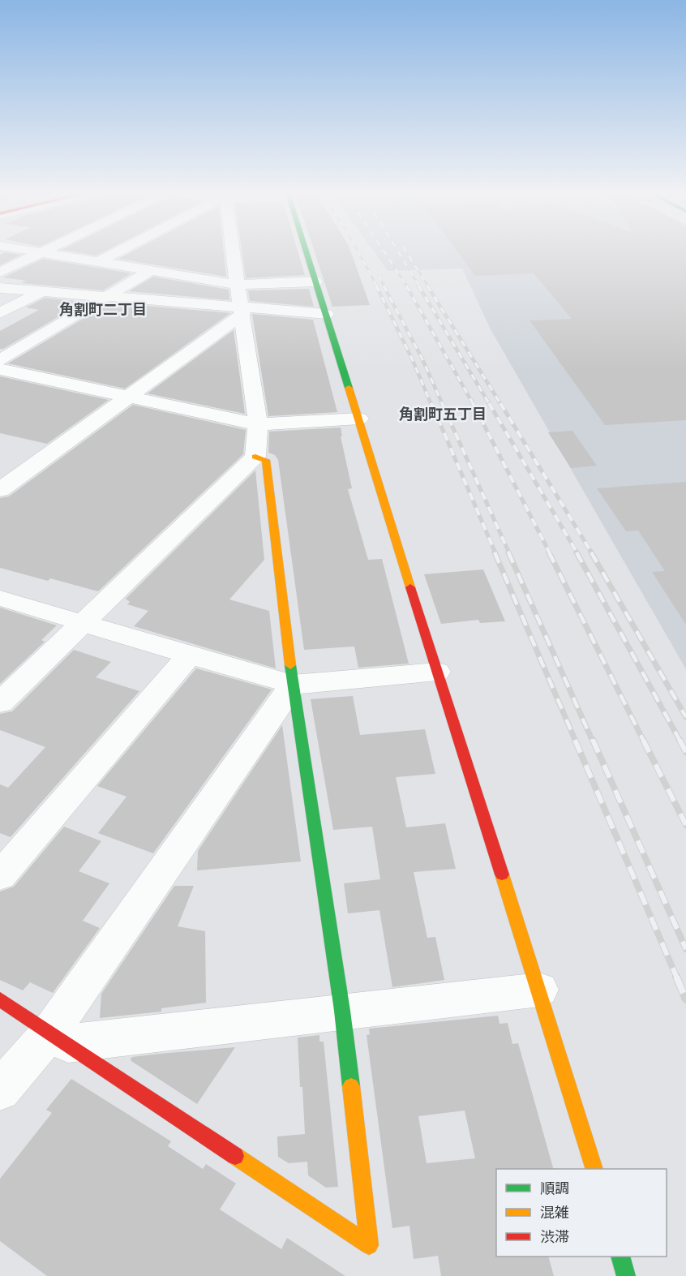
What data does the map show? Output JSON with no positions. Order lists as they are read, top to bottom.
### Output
{
  "districts": ["角割町二丁目", "角割町五丁目"],
  "legend": ["順調", "混雑", "渋滞"]
}
